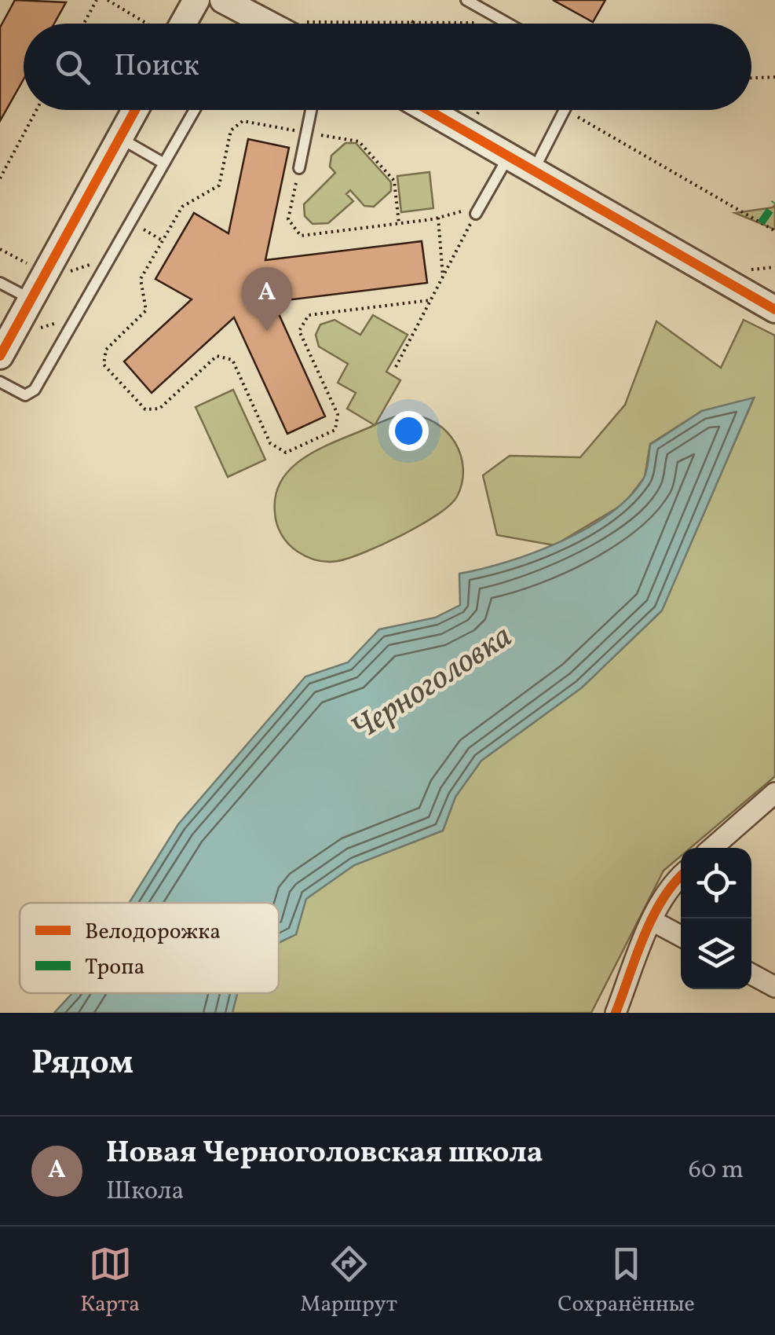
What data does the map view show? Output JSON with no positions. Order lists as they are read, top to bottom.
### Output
{
  "water": ["Черноголовка"],
  "legend": ["Велодорожка", "Тропа"],
  "page": {
    "search": "Поиск",
    "pins": "A",
    "heading": "Рядом",
    "list": [
      {
        "mark": "A",
        "name": "Новая Черноголовская школа",
        "note": "Школа",
        "value": "60 m"
      }
    ],
    "nav": ["Карта", "Маршрут", "Сохранённые"]
  }
}
